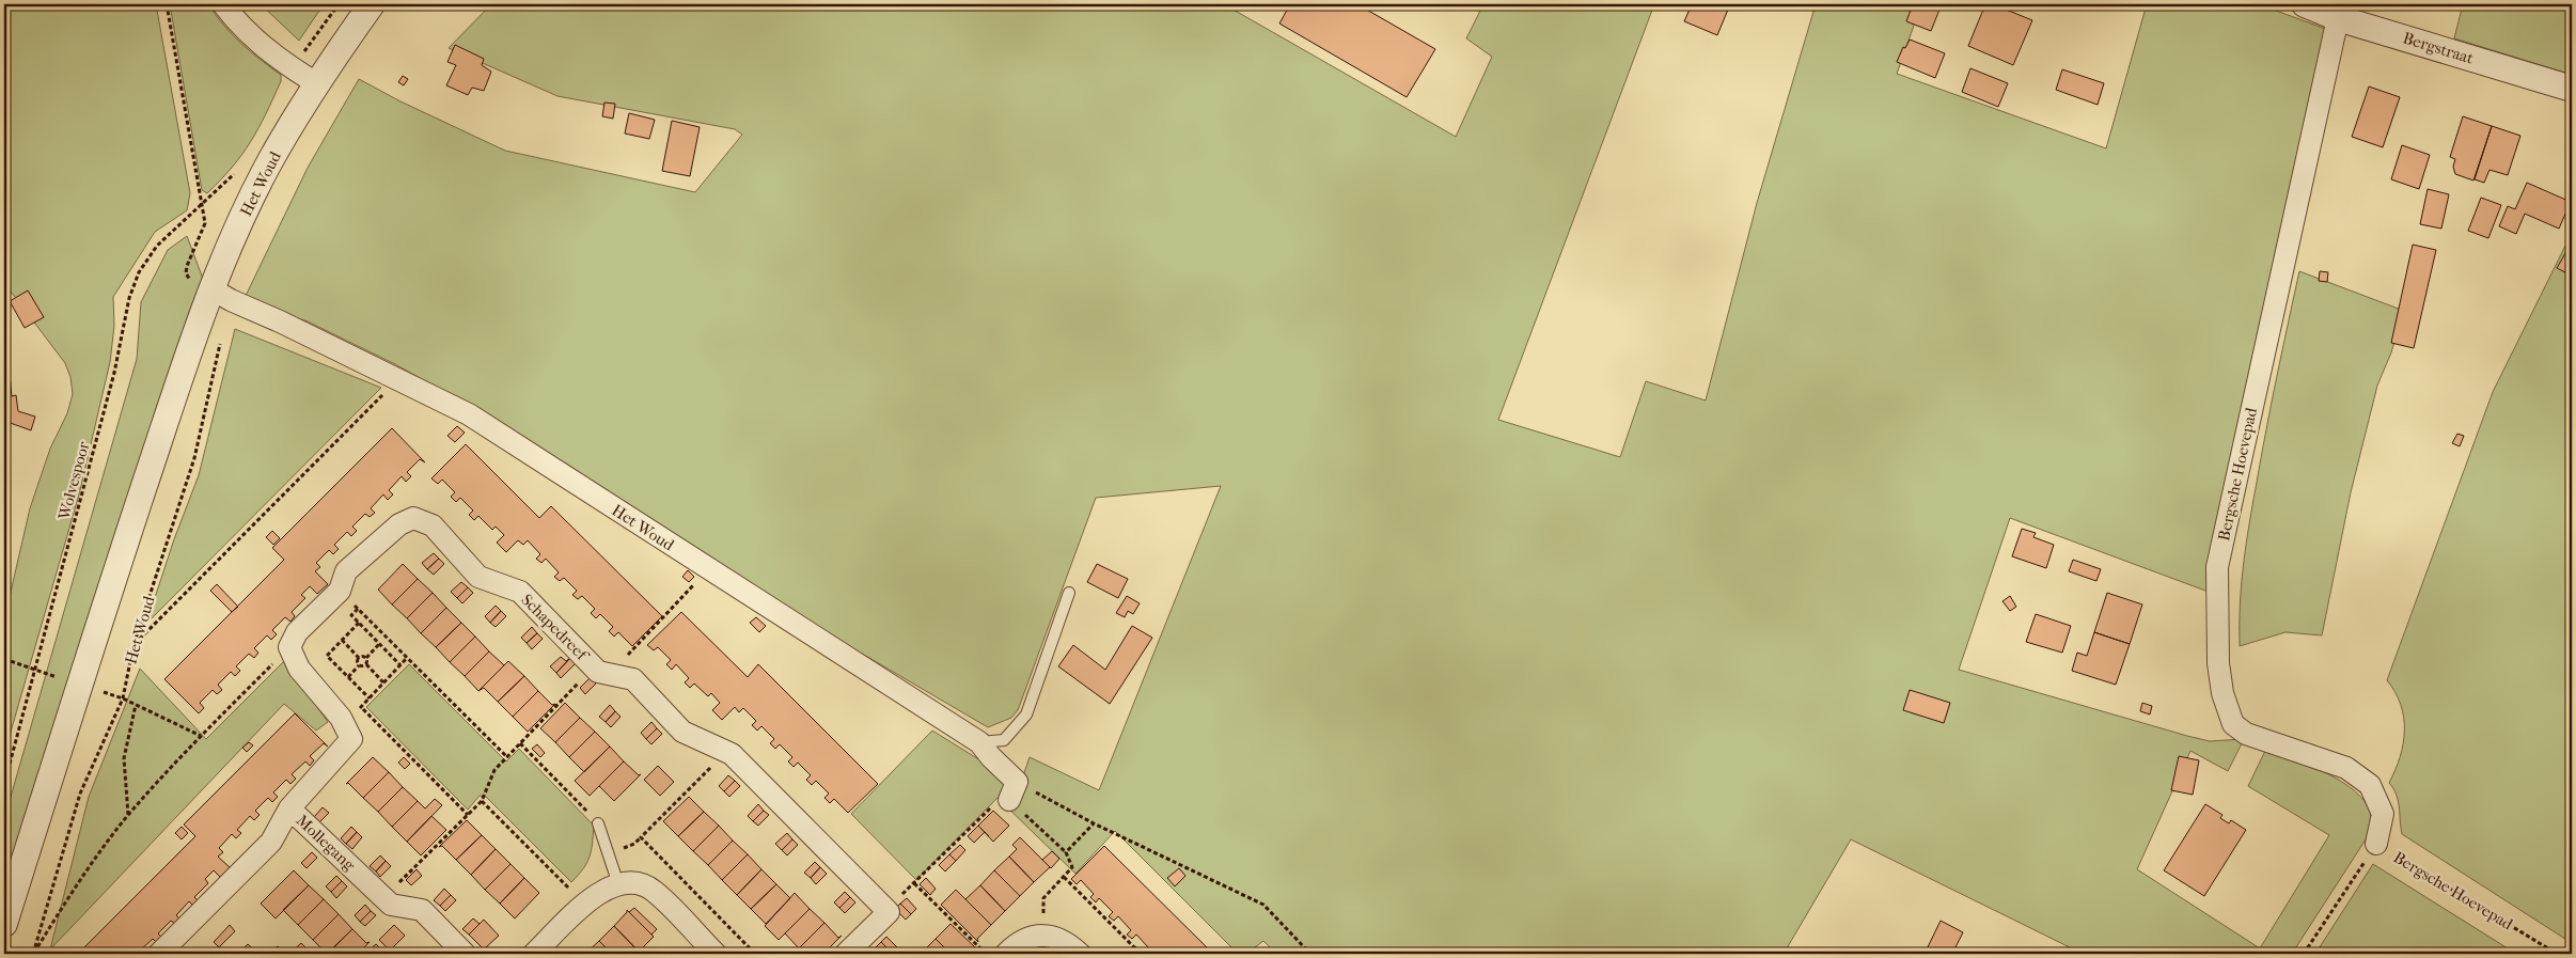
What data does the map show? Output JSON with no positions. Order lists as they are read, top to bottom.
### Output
{
  "streets": {
    "street": [
      "Bergstraat",
      "Het Woud",
      "Bergsche Hoevepad",
      "Schapedreef",
      "Mollegang"
    ],
    "path": ["Wolvespoor"]
  },
  "crossings": [
    ["Bergstraat", "Bergsche Hoevepad"]
  ]
}
